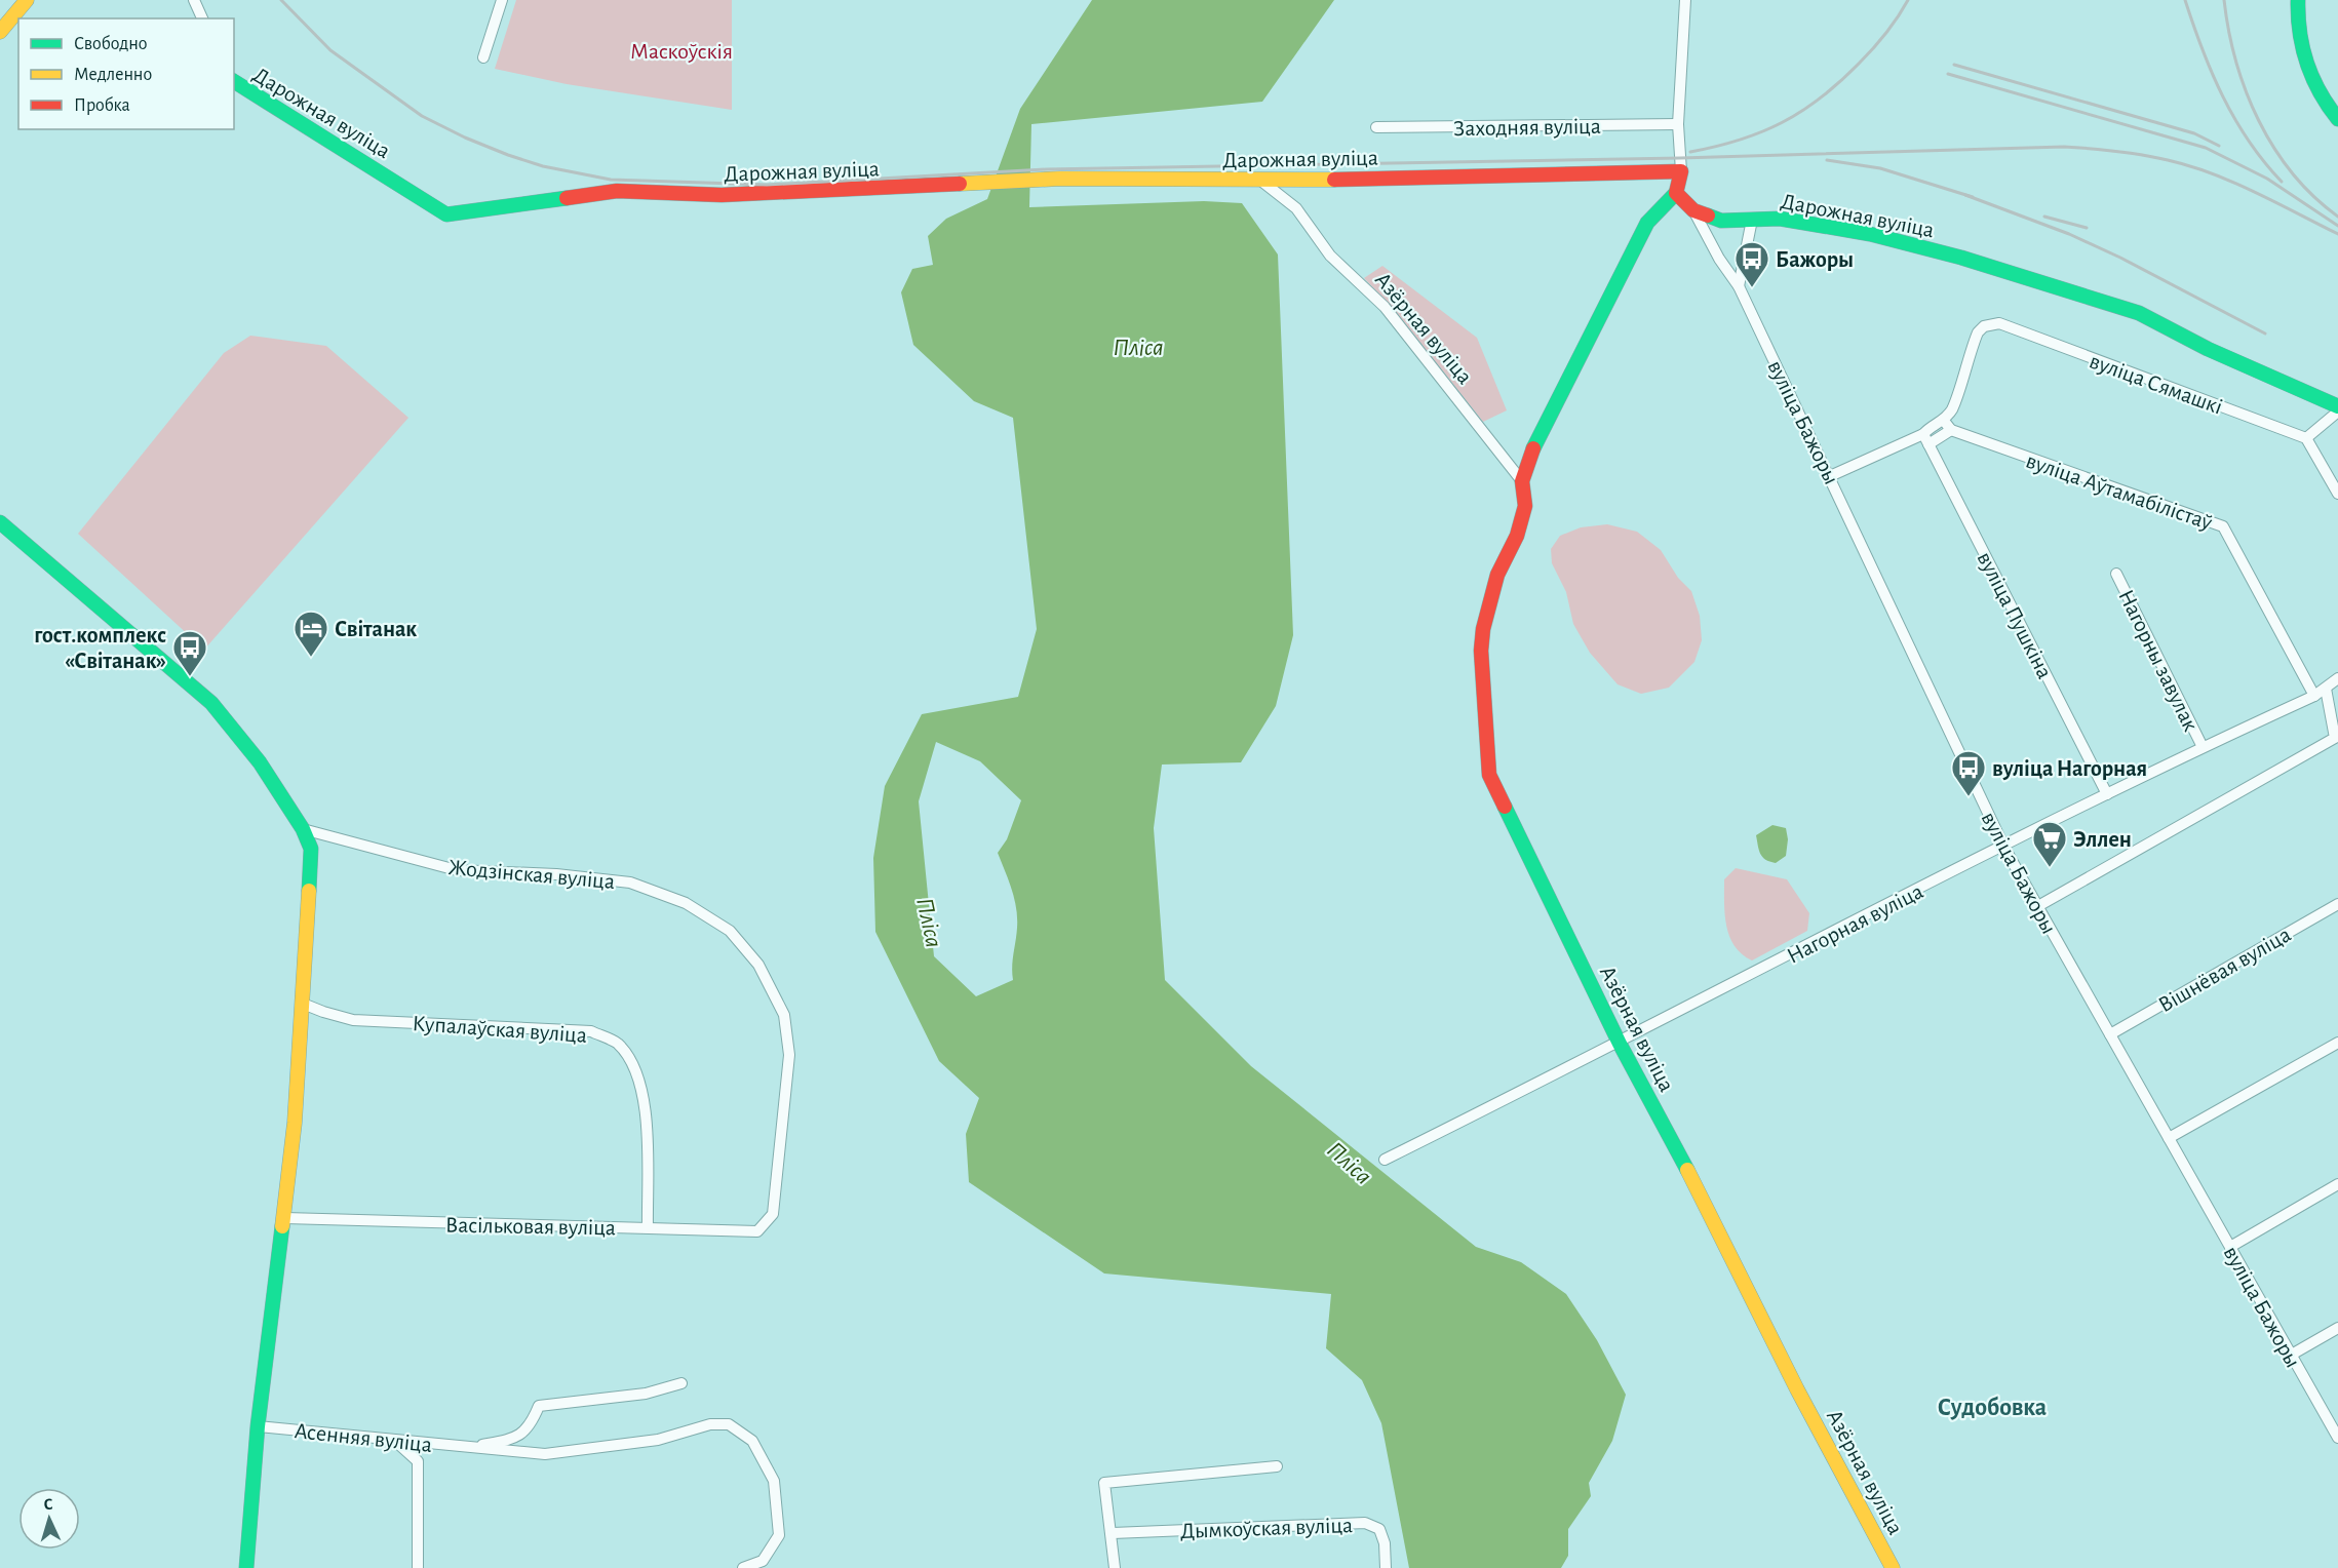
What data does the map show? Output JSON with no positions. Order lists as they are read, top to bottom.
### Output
{
  "streets": {
    "street": [
      "Дарожная вуліца",
      "Заходняя вуліца",
      "Азёрная вуліца",
      "вуліца Сямашкі",
      "вуліца Бажоры",
      "вуліца Аўтамабілістаў",
      "вуліца Пушкіна",
      "Нагорны завулак",
      "Жодзінская вуліца",
      "Нагорная вуліца",
      "Вішнёвая вуліца",
      "Купалаўская вуліца",
      "Васільковая вуліца",
      "Асенняя вуліца",
      "Дымкоўская вуліца"
    ]
  },
  "crossings": [
    ["Дарожная вуліца", "Азёрная вуліца"],
    ["Дарожная вуліца", "вуліца Бажоры"],
    ["Азёрная вуліца", "Нагорная вуліца"],
    ["вуліца Сямашкі", "вуліца Аўтамабілістаў"],
    ["вуліца Бажоры", "Нагорная вуліца"],
    ["вуліца Бажоры", "Вішнёвая вуліца"],
    ["вуліца Аўтамабілістаў", "Нагорная вуліца"],
    ["вуліца Пушкіна", "Нагорная вуліца"],
    ["Нагорны завулак", "Нагорная вуліца"],
    ["Жодзінская вуліца", "Васільковая вуліца"],
    ["Купалаўская вуліца", "Васільковая вуліца"]
  ],
  "districts": ["Судобовка"],
  "water": ["Пліса"],
  "parks": ["Маскоўскія"],
  "places": {
    "bus stop": ["Бажоры", "гост.комплекс «Світанак»", "вуліца Нагорная"],
    "hotel": ["Світанак"],
    "supermarket": ["Эллен"]
  },
  "legend": ["Свободно", "Медленно", "Пробка"],
  "north": "top"
}
